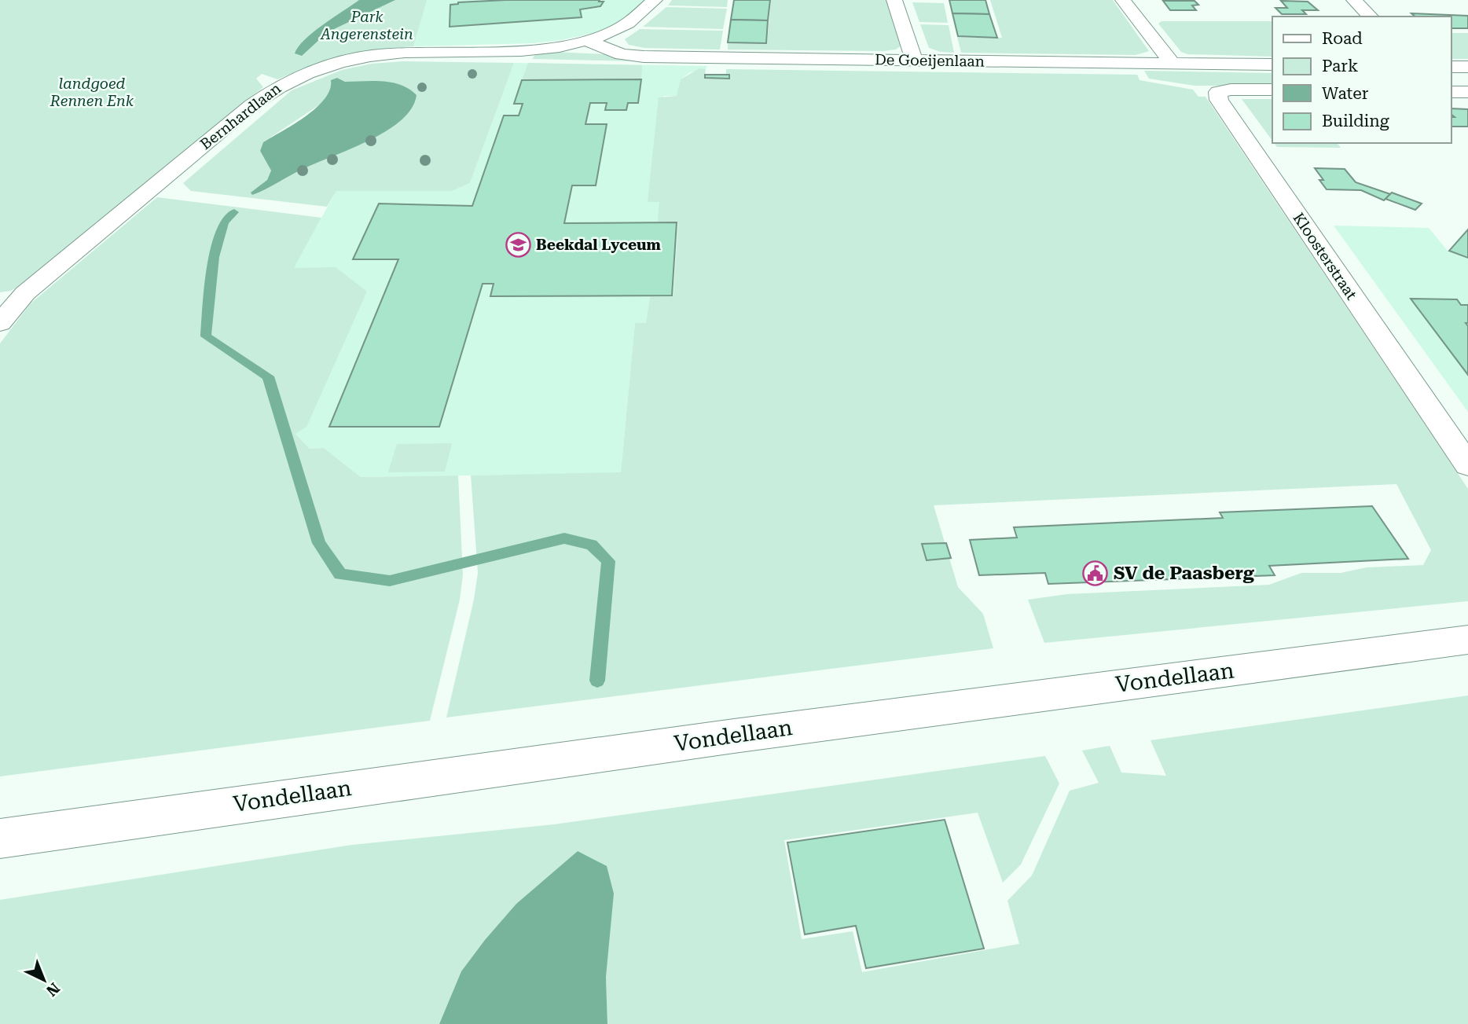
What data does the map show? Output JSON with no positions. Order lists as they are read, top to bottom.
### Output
{
  "streets": {
    "street": [
      "De Goeijenlaan",
      "Bernhardlaan",
      "Kloosterstraat",
      "Vondellaan"
    ]
  },
  "crossings": [
    ["De Goeijenlaan", "Bernhardlaan"]
  ],
  "parks": ["Park Angerenstein", "landgoed Rennen Enk"],
  "places": {
    "school or university": ["Beekdal Lyceum"],
    "public building": ["SV de Paasberg"]
  },
  "legend": [
    "Road",
    "Park",
    "Water",
    "Building"
  ],
  "north": "bottom right"
}
